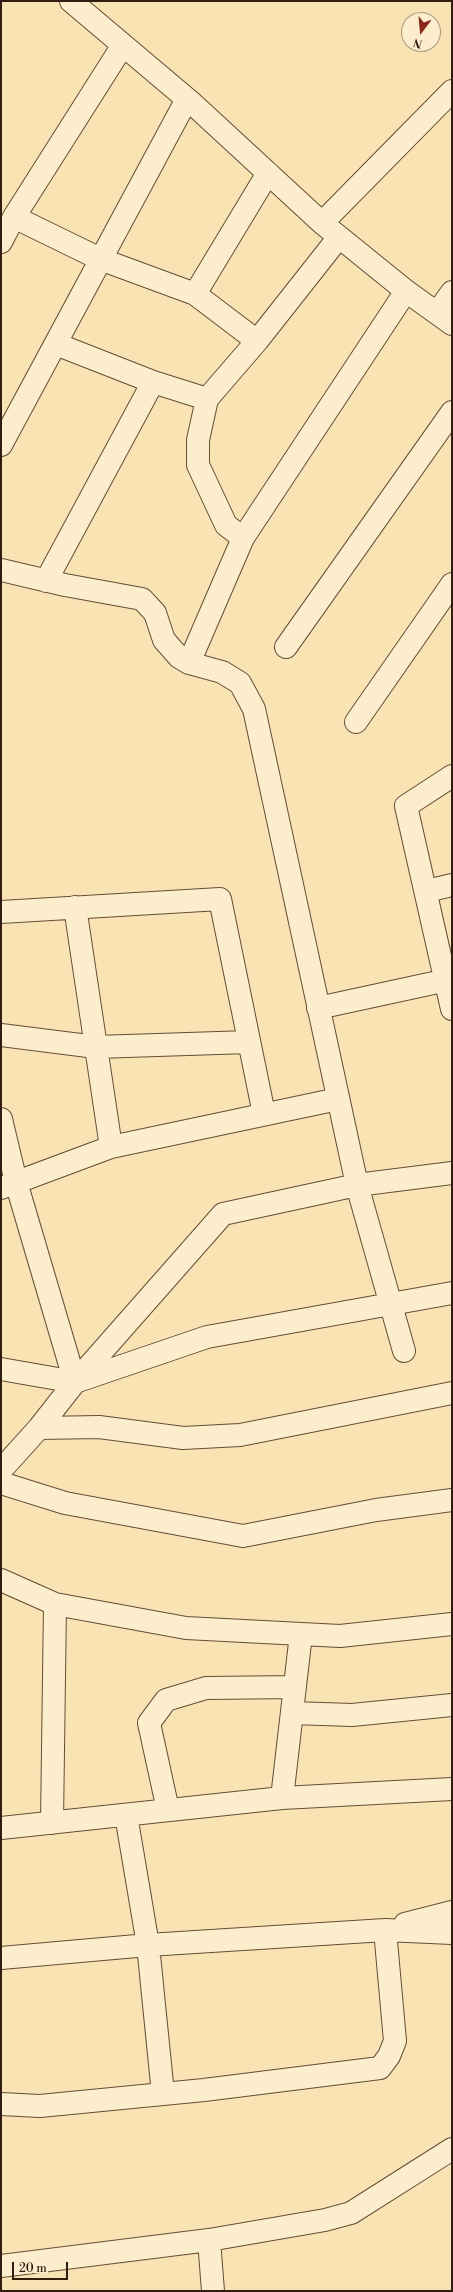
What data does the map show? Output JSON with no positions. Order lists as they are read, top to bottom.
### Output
{
  "scale_bar": "20 m",
  "north": "bottom"
}
